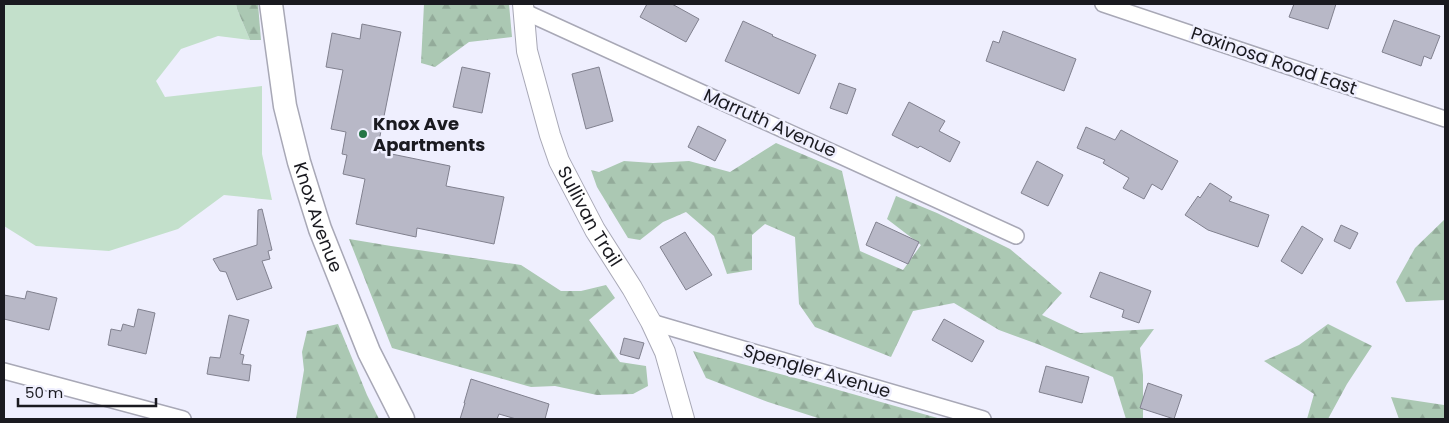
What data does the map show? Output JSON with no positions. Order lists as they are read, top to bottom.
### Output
{
  "streets": {
    "main road": ["Knox Avenue"],
    "street": [
      "Paxinosa Road East",
      "Marruth Avenue",
      "Sullivan Trail",
      "Spengler Avenue"
    ]
  },
  "crossings": [
    ["Marruth Avenue", "Sullivan Trail"],
    ["Sullivan Trail", "Spengler Avenue"]
  ],
  "places": ["Knox Ave Apartments"],
  "scale_bar": "50 m"
}
